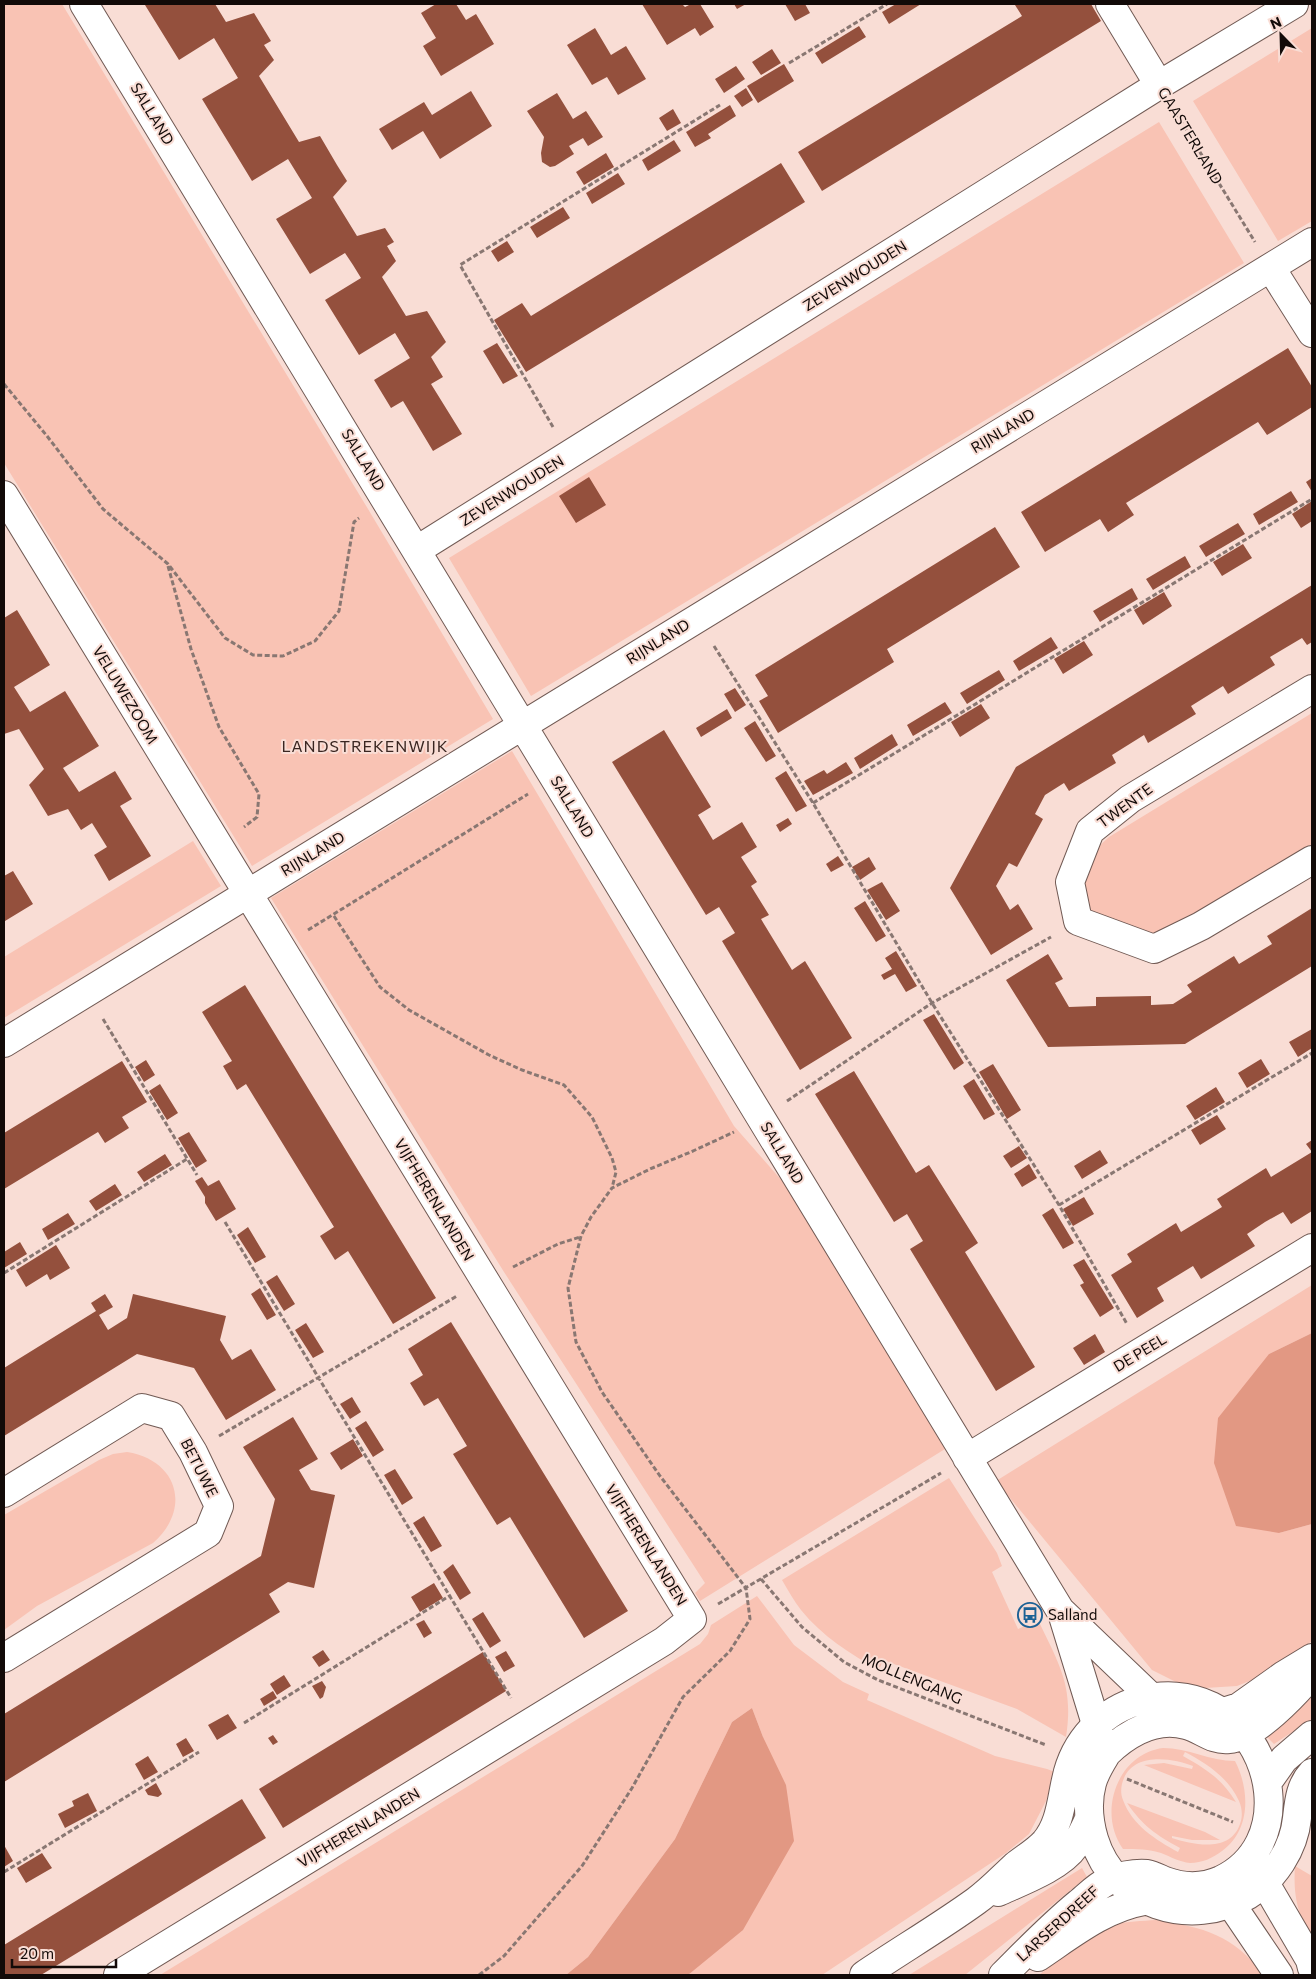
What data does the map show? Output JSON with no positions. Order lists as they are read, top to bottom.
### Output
{
  "streets": {
    "street": [
      "SALLAND",
      "GAASTERLAND",
      "ZEVENWOUDEN",
      "RIJNLAND",
      "VELUWEZOOM",
      "TWENTE",
      "VIJFHERENLANDEN",
      "DE PEEL",
      "BETUWE",
      "LARSERDREEF"
    ],
    "path": ["MOLLENGANG"]
  },
  "crossings": [
    ["SALLAND", "ZEVENWOUDEN"],
    ["SALLAND", "RIJNLAND"],
    ["SALLAND", "DE PEEL"],
    ["GAASTERLAND", "ZEVENWOUDEN"],
    ["GAASTERLAND", "RIJNLAND"],
    ["RIJNLAND", "VELUWEZOOM"],
    ["RIJNLAND", "VIJFHERENLANDEN"],
    ["VELUWEZOOM", "VIJFHERENLANDEN"]
  ],
  "districts": ["LANDSTREKENWIJK"],
  "places": {
    "bus stop": ["Salland"]
  },
  "scale_bar": "20 m",
  "north": "top left"
}
